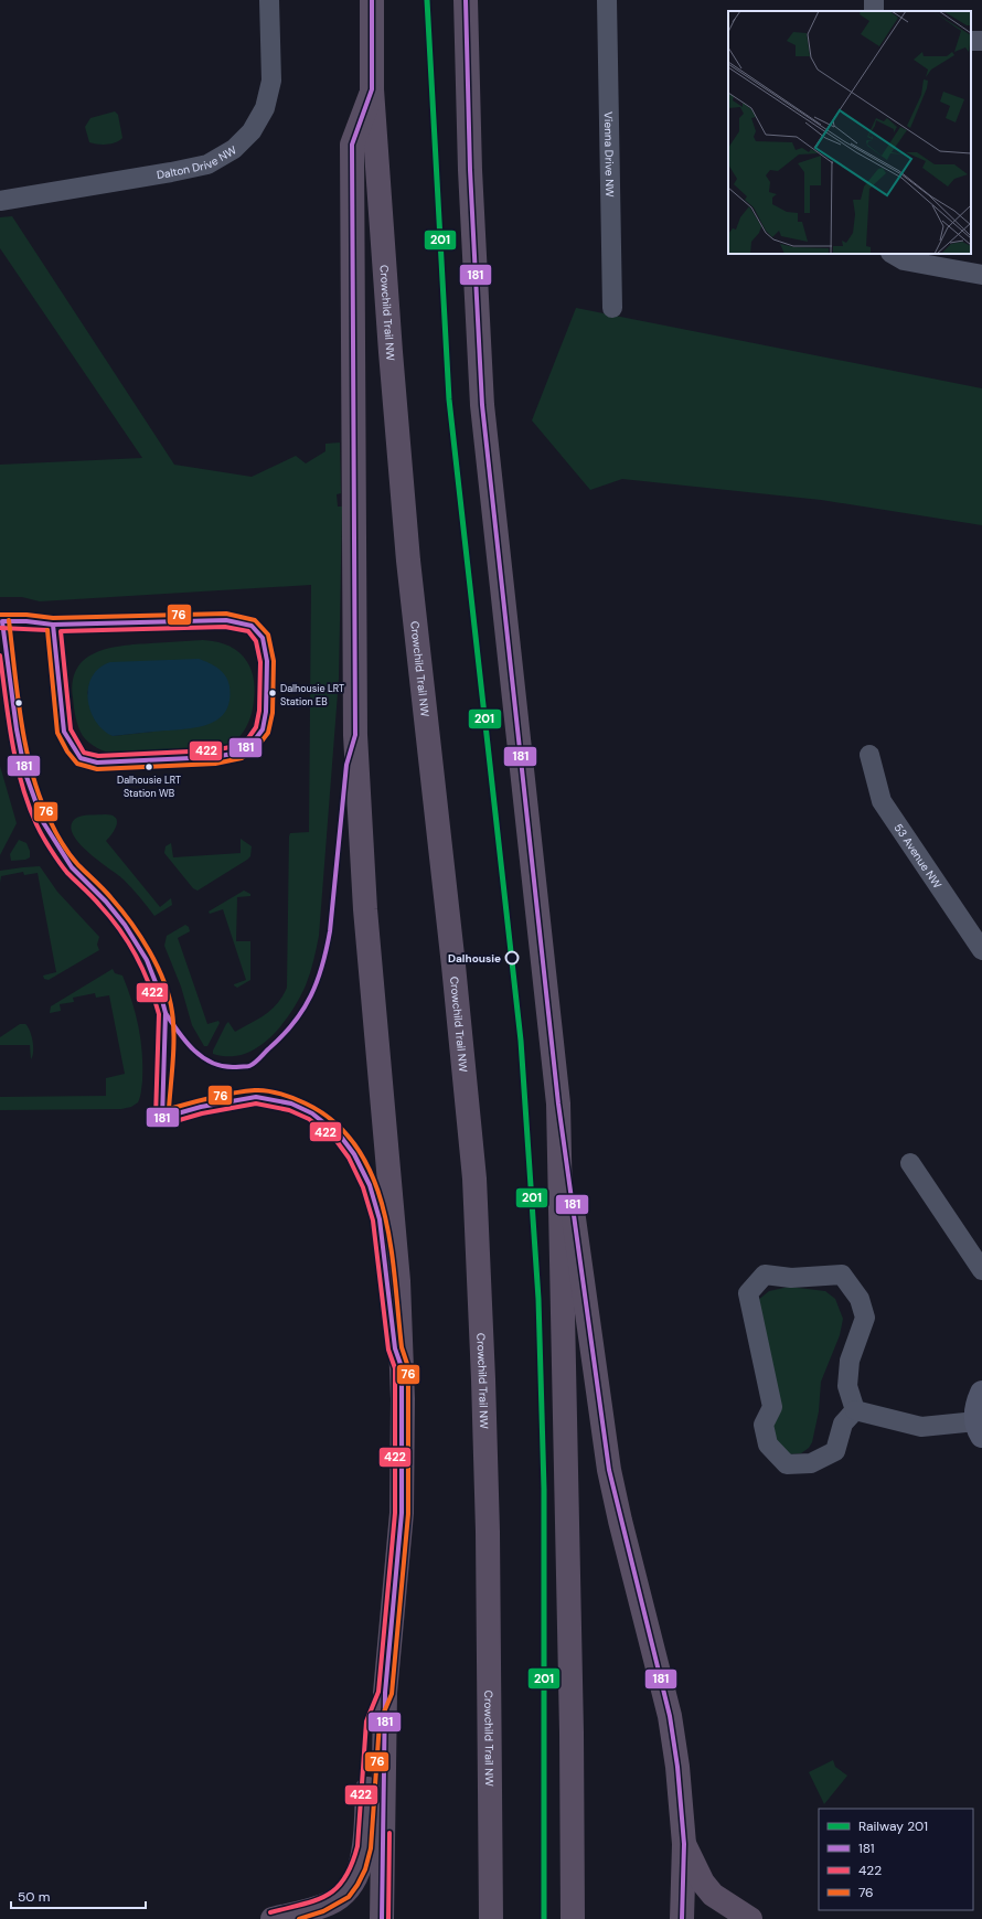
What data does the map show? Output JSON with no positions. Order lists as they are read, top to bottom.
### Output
{
  "streets": {
    "highway": ["Crowchild Trail NW"],
    "street": ["Vienna Drive NW", "Dalton Drive NW", "53 Avenue NW"]
  },
  "places": ["Dalhousie LRT Station EB", "Dalhousie LRT Station WB", "Dalhousie"],
  "lines": [
    "rail line 201",
    "transit line 181",
    "transit line 76",
    "transit line 422"
  ],
  "legend": [
    "Railway 201",
    "181",
    "422",
    "76"
  ],
  "scale_bar": "50 m"
}
